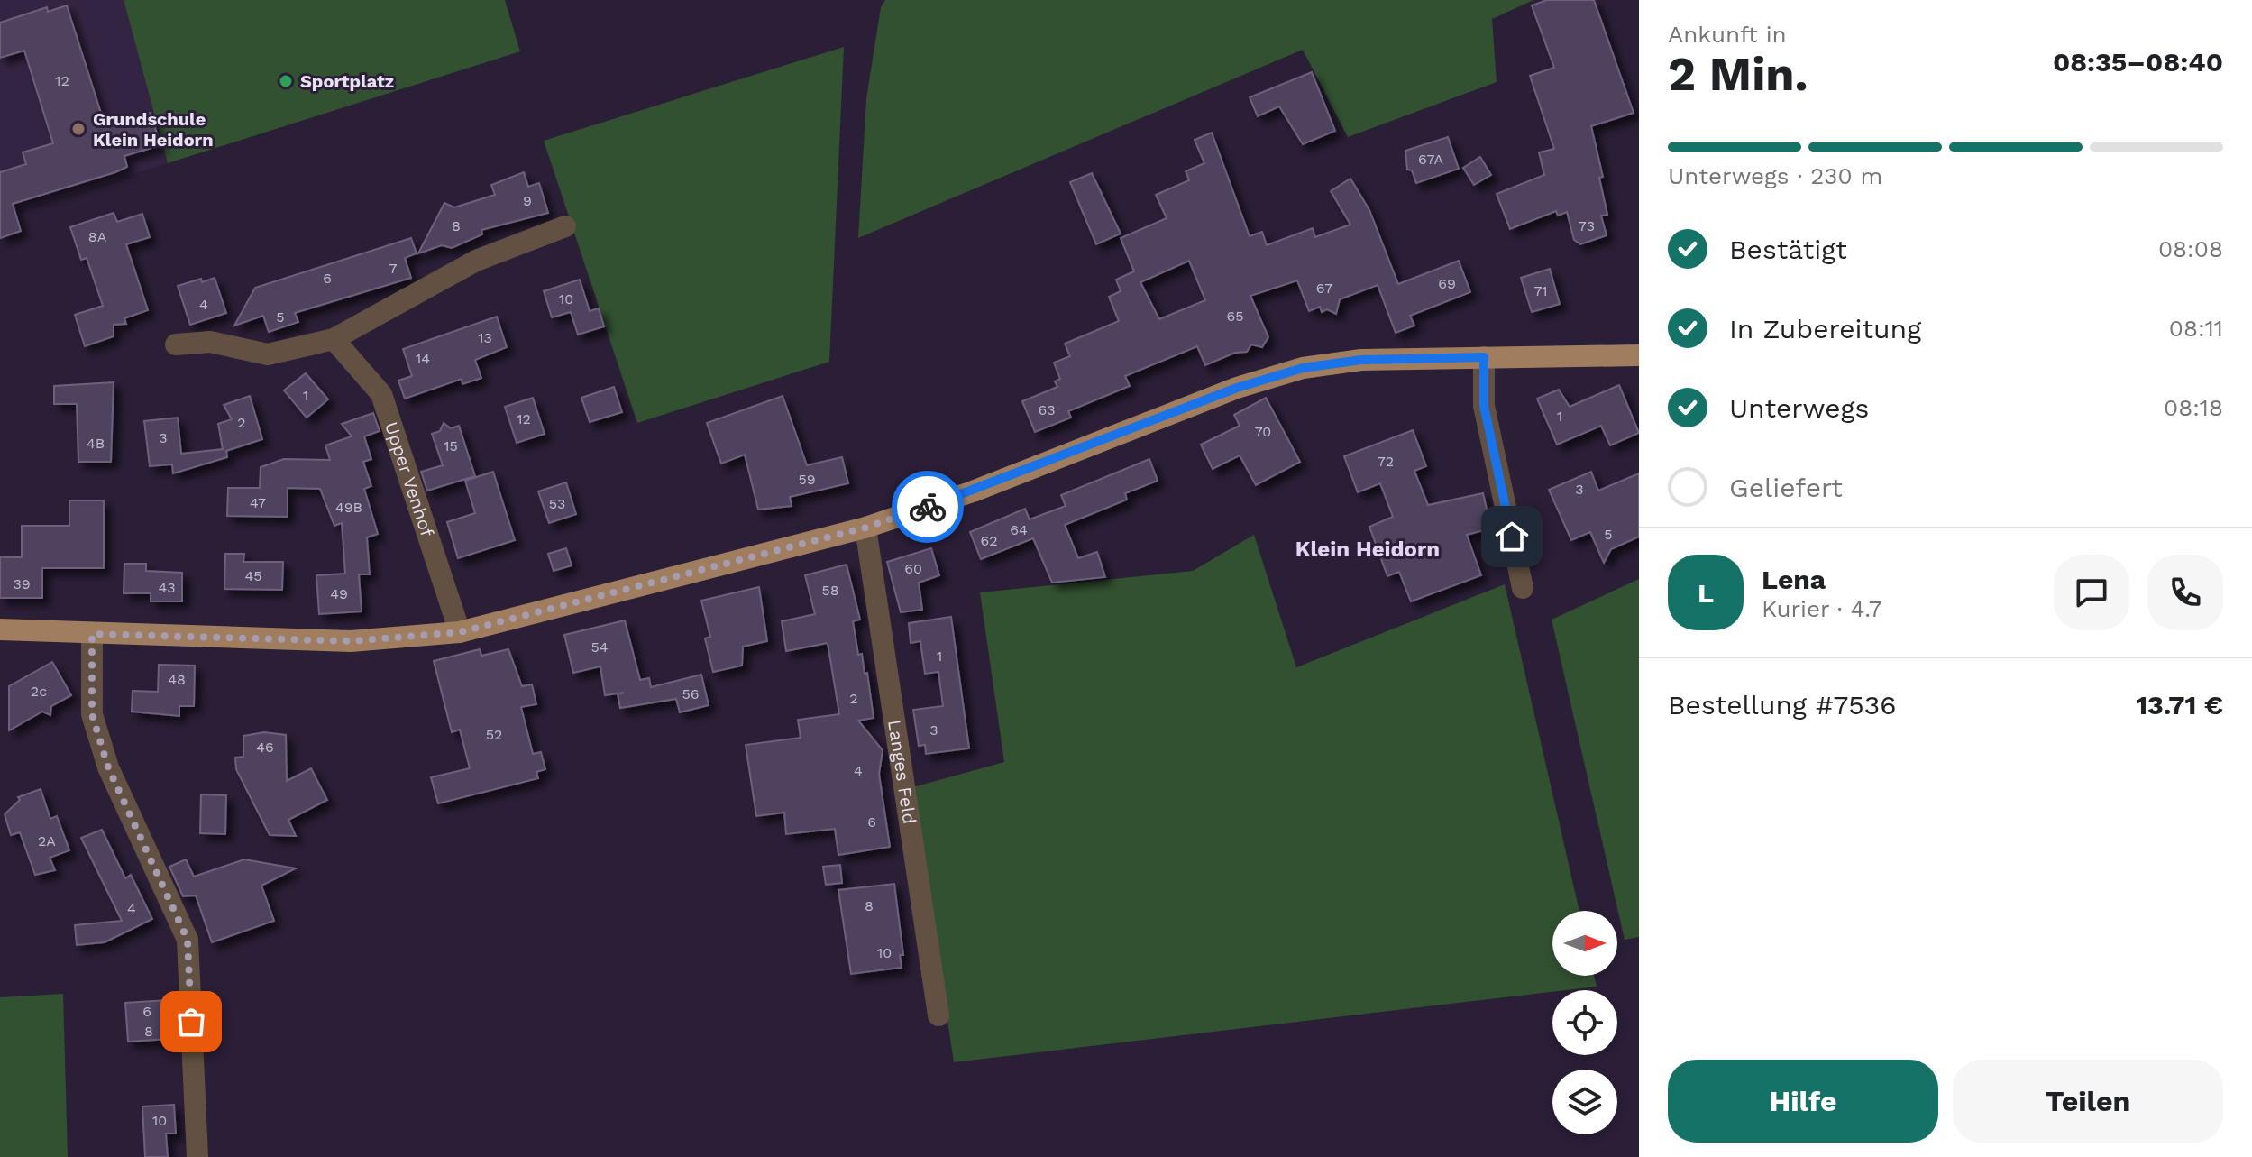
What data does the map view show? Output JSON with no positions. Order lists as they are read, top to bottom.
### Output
{
  "streets": {
    "street": ["Upper Venhof", "Langes Feld"]
  },
  "districts": ["Klein Heidorn"],
  "places": ["Sportplatz", "Grundschule Klein Heidorn"],
  "house_numbers": [
    "12",
    "67A",
    "9",
    "8",
    "73",
    "8A",
    "7",
    "6",
    "69",
    "67",
    "71",
    "10",
    "4",
    "65",
    "5",
    "13",
    "14",
    "1",
    "63",
    "1",
    "12",
    "2",
    "70",
    "3",
    "4B",
    "15",
    "72",
    "59",
    "3",
    "47",
    "53",
    "49B",
    "64",
    "5",
    "62",
    "60",
    "45",
    "39",
    "43",
    "58",
    "49",
    "54",
    "1",
    "48",
    "2c",
    "56",
    "2",
    "3",
    "52",
    "46",
    "4",
    "6",
    "2A",
    "8",
    "4",
    "10",
    "6",
    "8",
    "10"
  ],
  "north": "right",
  "page": {
    "heading": ["2 Min.", "Ankunft in", "08:35–08:40"],
    "panel": [
      "Lena",
      "Kurier · 4.7",
      "Bestellung #7536",
      "13.71 €"
    ],
    "bar": "Unterwegs · 230 m",
    "list": [
      ["Bestätigt", "08:08"],
      ["In Zubereitung", "08:11"],
      ["Unterwegs", "08:18"],
      "Geliefert"
    ],
    "round": "L",
    "buttons": ["Hilfe", "Teilen"]
  }
}
